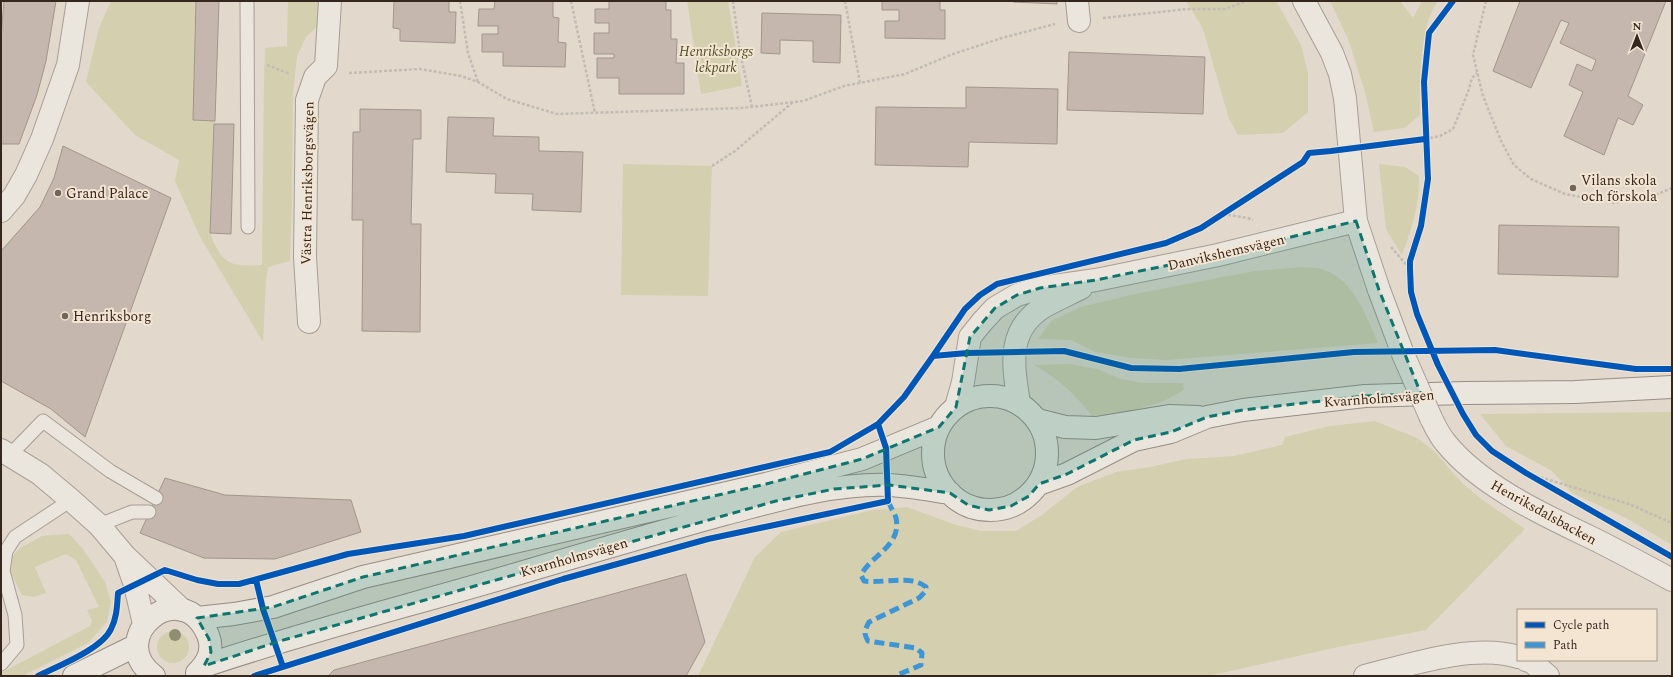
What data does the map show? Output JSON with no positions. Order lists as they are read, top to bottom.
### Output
{
  "streets": {
    "street": [
      "Västra Henriksborgsvägen",
      "Danvikshemsvägen",
      "Kvarnholmsvägen",
      "Henriksdalsbacken"
    ]
  },
  "crossings": [
    ["Danvikshemsvägen", "Kvarnholmsvägen"],
    ["Danvikshemsvägen", "Henriksdalsbacken"]
  ],
  "parks": ["Henriksborgs lekpark"],
  "places": ["Vilans skola och förskola", "Grand Palace", "Henriksborg"],
  "legend": ["Cycle path", "Path"],
  "north": "top"
}
